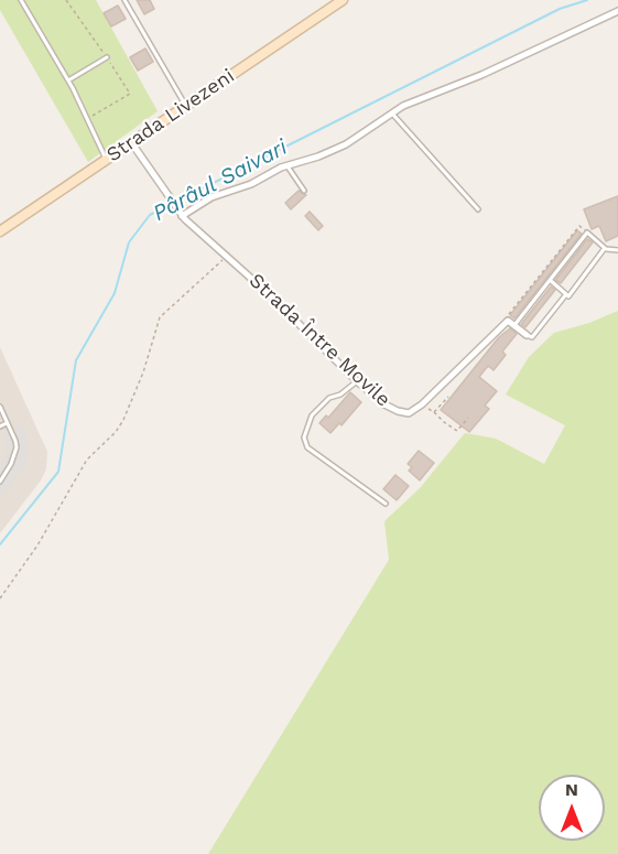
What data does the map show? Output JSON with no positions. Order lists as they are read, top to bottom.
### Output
{
  "streets": {
    "main road": ["Strada Livezeni"],
    "street": ["Strada Între Movile"]
  },
  "crossings": [
    ["Strada Livezeni", "Strada Între Movile"]
  ],
  "water": ["Pârâul Saivari"],
  "north": "top"
}
